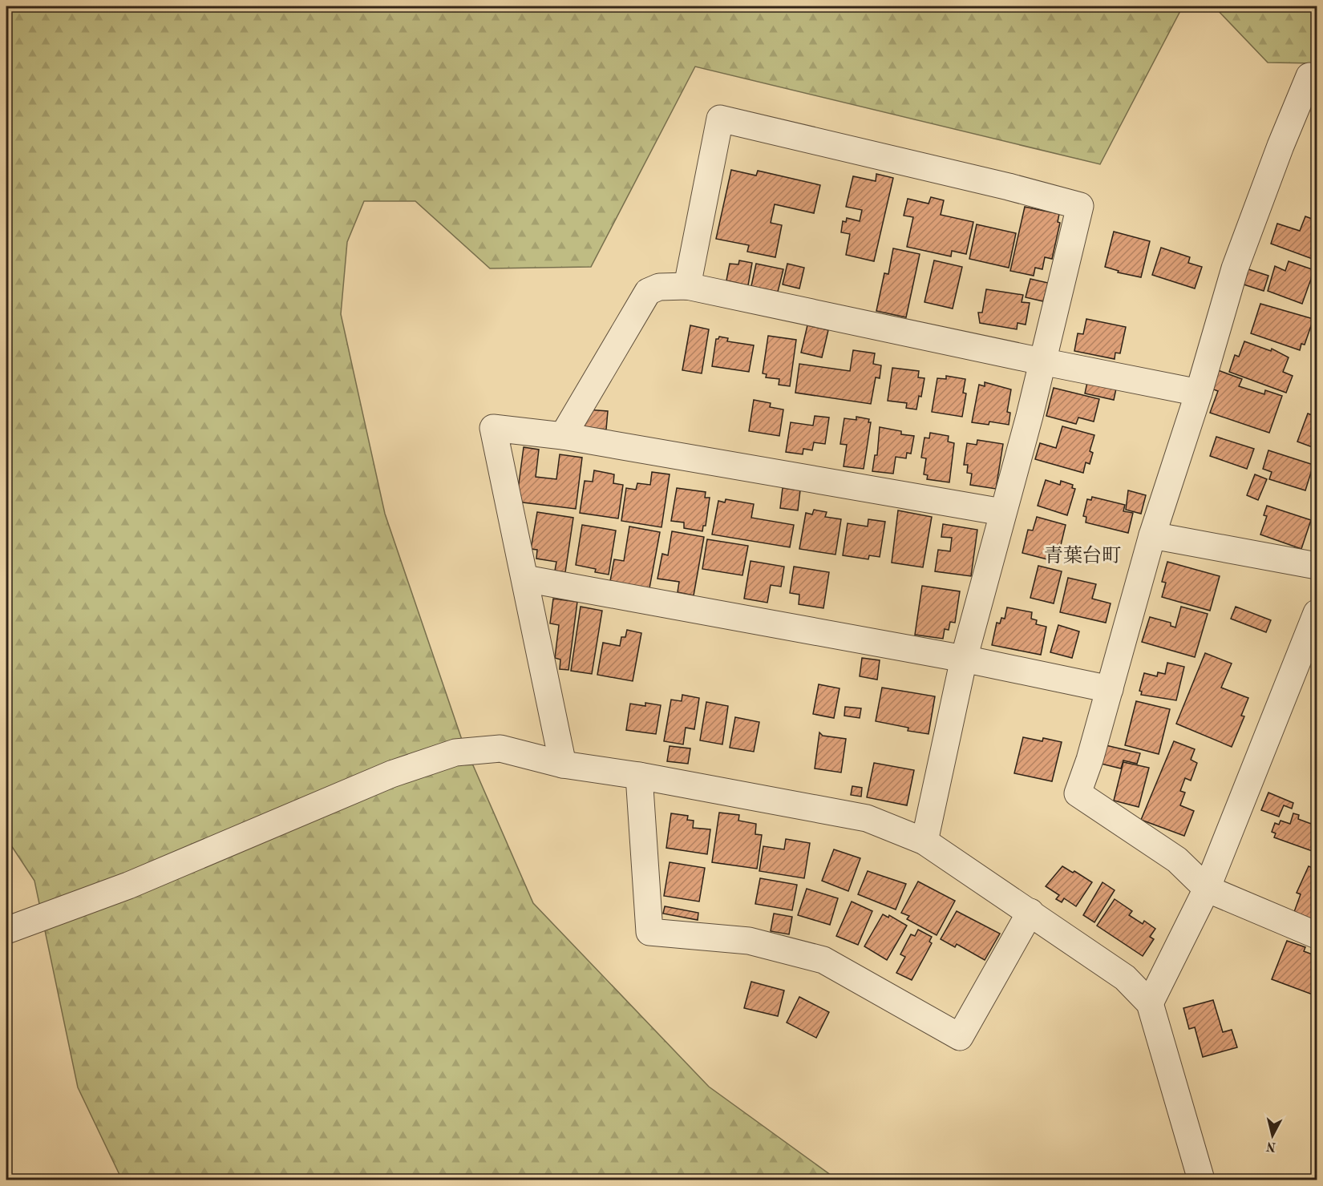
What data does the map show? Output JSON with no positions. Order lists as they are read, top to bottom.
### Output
{
  "districts": ["青葉台町"],
  "north": "bottom"
}
